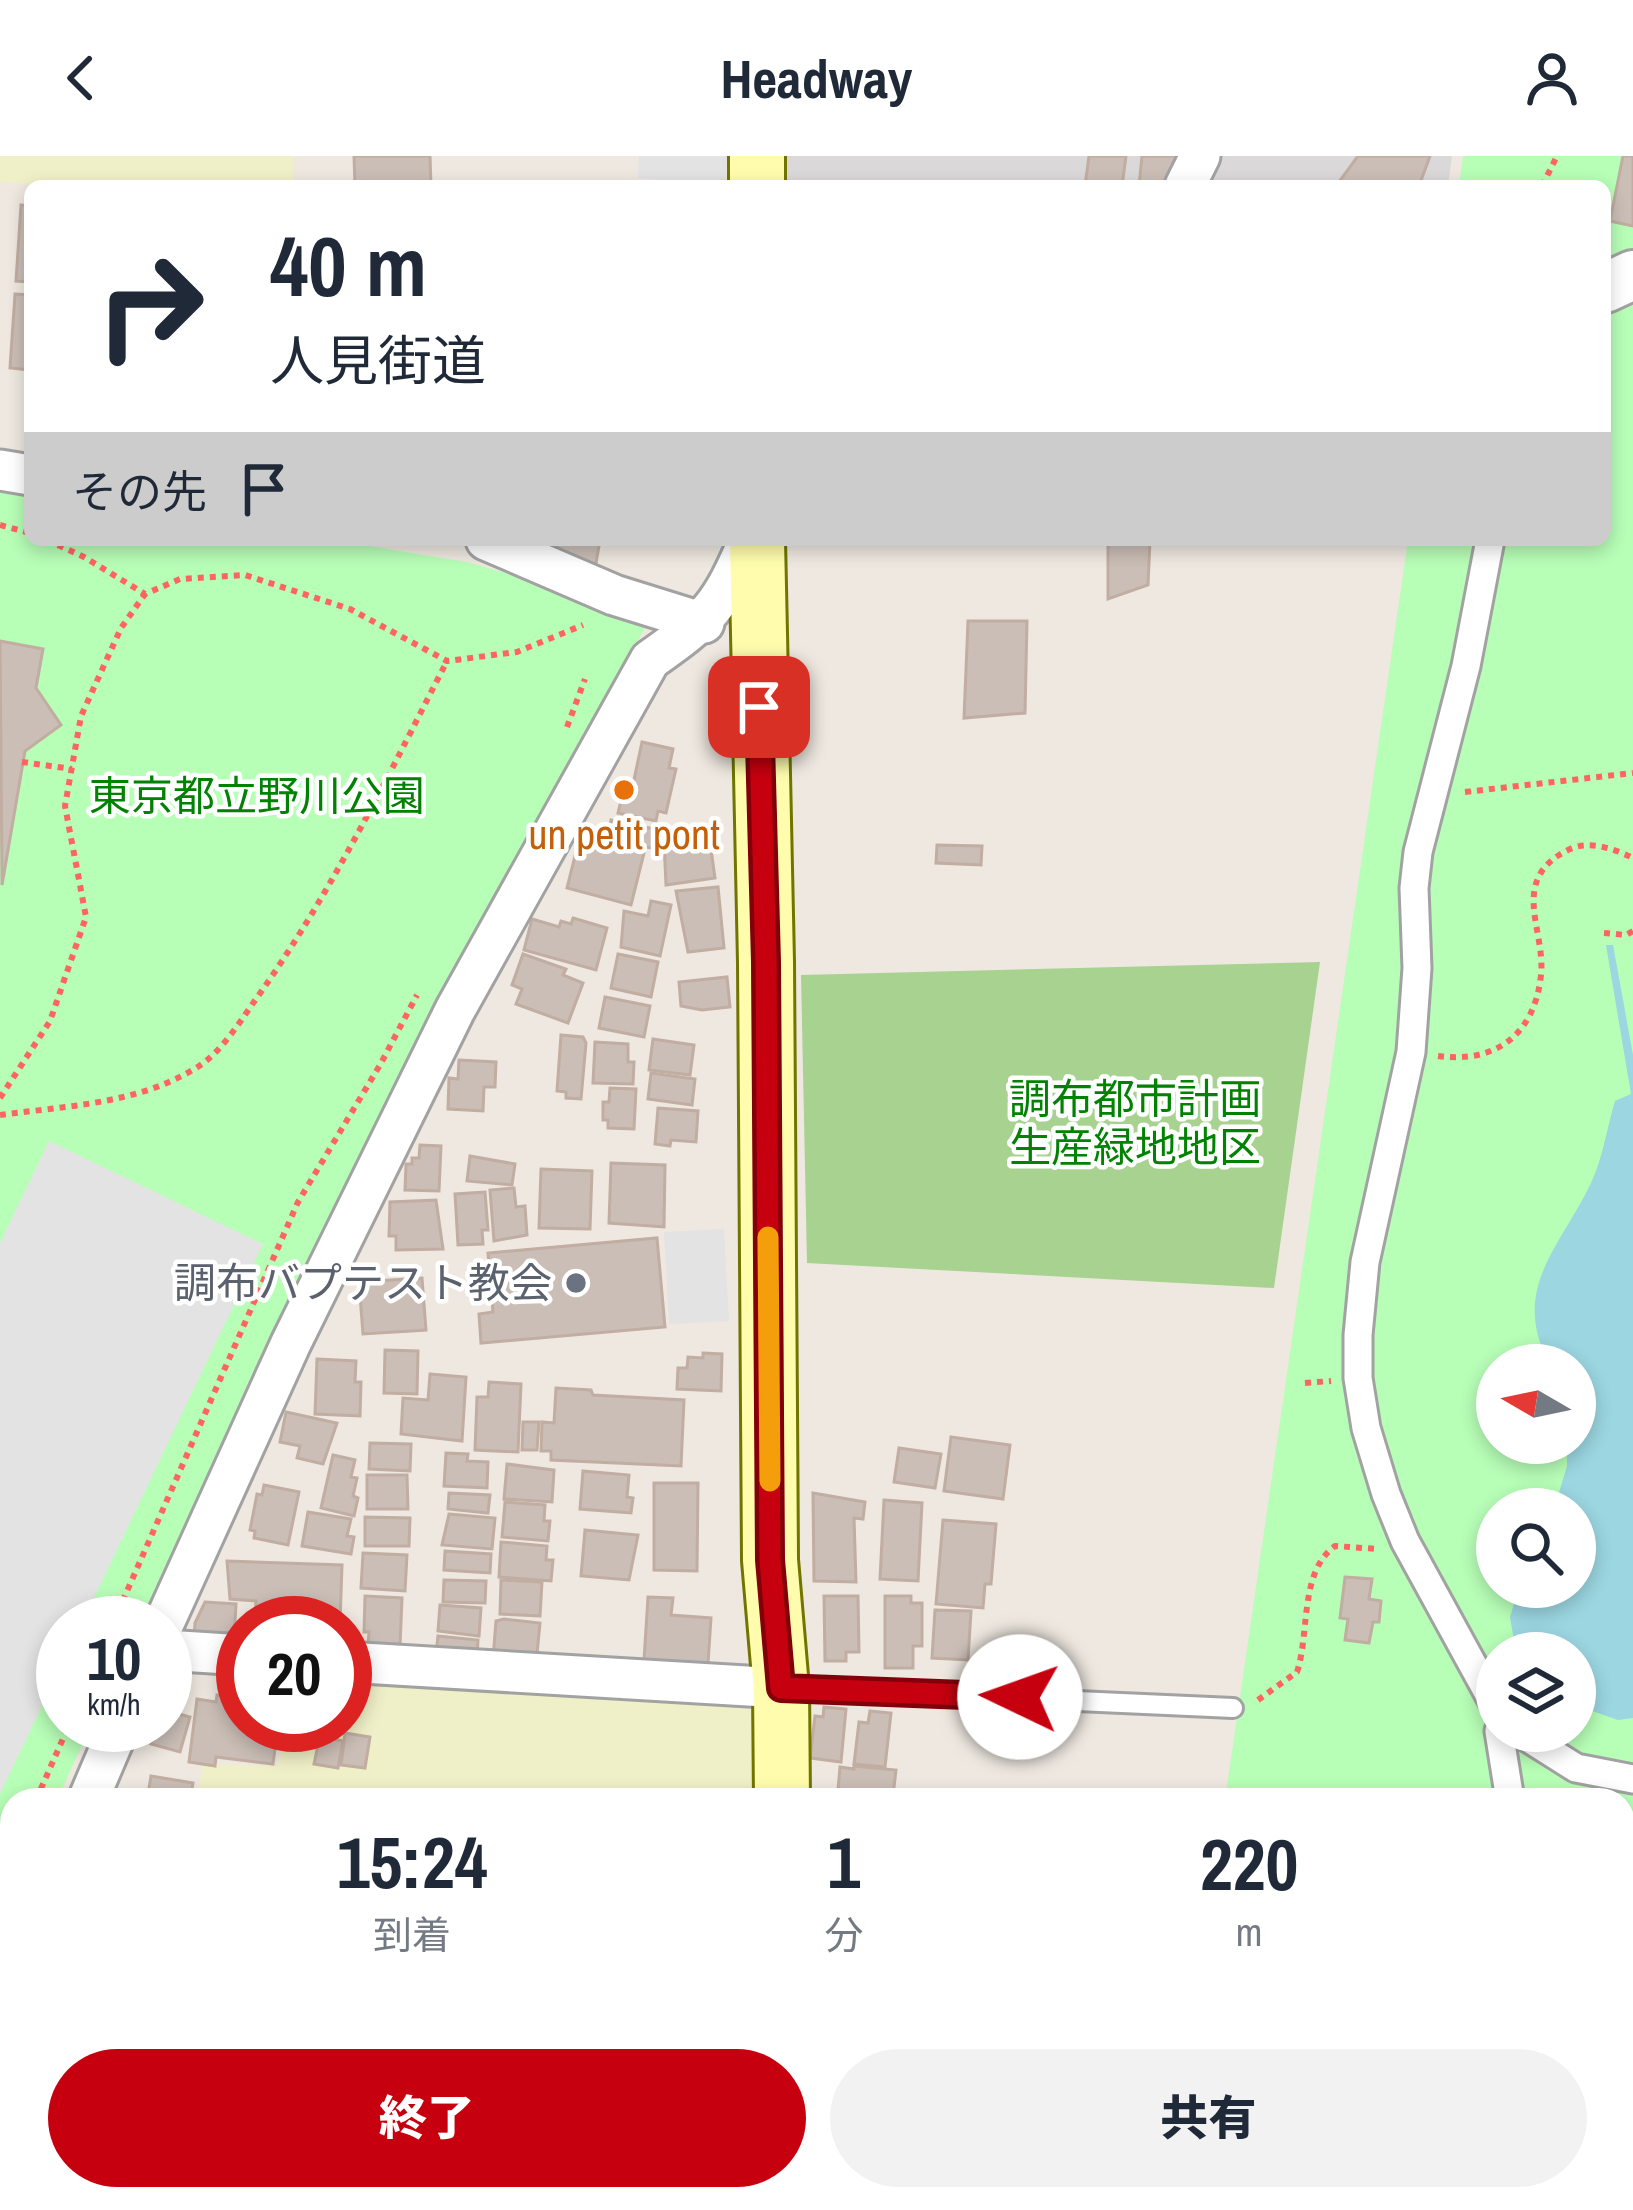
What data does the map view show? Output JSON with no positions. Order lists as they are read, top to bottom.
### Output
{
  "parks": ["東京都立野川公園", "調布都市計画 生産緑地地区"],
  "places": ["un petit pont", "調布バプテスト教会"],
  "north": "left",
  "page": {
    "header": "Headway",
    "turn": ["40 m", "人見街道"],
    "then": "その先",
    "speed": "10 km/h",
    "limit": "20",
    "eta": [
      "15:24",
      "到着",
      "1",
      "分",
      "220",
      "m"
    ],
    "buttons": ["終了", "共有"]
  }
}
